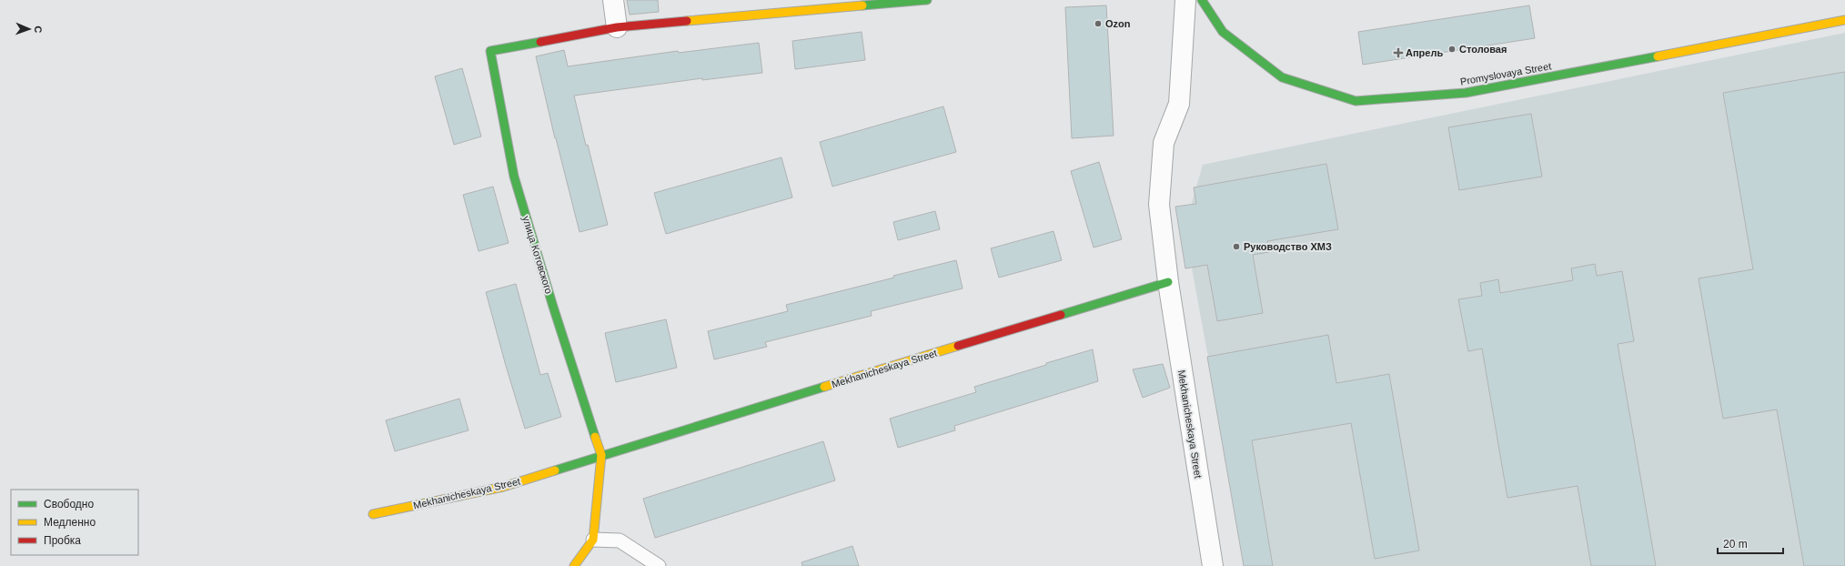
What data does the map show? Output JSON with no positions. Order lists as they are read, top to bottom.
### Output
{
  "streets": {
    "street": ["Promyslovaya Street", "улица Котовского", "Mekhanicheskaya Street"]
  },
  "crossings": [
    ["улица Котовского", "Mekhanicheskaya Street"]
  ],
  "places": {
    "other": ["Ozon", "Столовая", "Руководство ХМЗ"],
    "health": ["Апрель"]
  },
  "legend": ["Свободно", "Медленно", "Пробка"],
  "scale_bar": "20 m",
  "north": "right"
}
